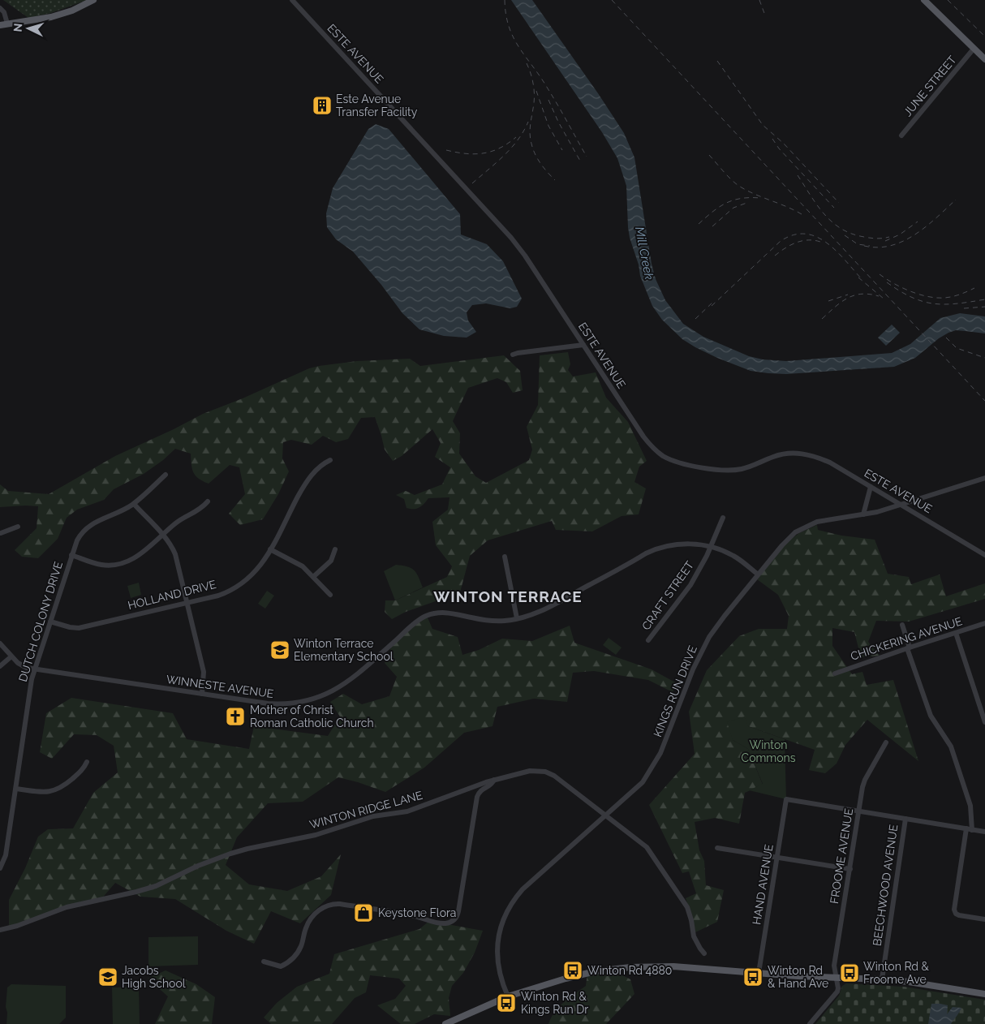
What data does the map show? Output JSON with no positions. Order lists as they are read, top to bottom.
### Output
{
  "streets": {
    "street": [
      "ESTE AVENUE",
      "JUNE STREET",
      "HOLLAND DRIVE",
      "CRAFT STREET",
      "DUTCH COLONY DRIVE",
      "CHICKERING AVENUE",
      "WINNESTE AVENUE",
      "KINGS RUN DRIVE",
      "WINTON RIDGE LANE",
      "FROOME AVENUE",
      "HAND AVENUE",
      "BEECHWOOD AVENUE"
    ]
  },
  "crossings": [
    ["ESTE AVENUE", "KINGS RUN DRIVE"],
    ["HOLLAND DRIVE", "DUTCH COLONY DRIVE"],
    ["CRAFT STREET", "WINNESTE AVENUE"],
    ["DUTCH COLONY DRIVE", "WINNESTE AVENUE"],
    ["WINNESTE AVENUE", "KINGS RUN DRIVE"],
    ["KINGS RUN DRIVE", "WINTON RIDGE LANE"],
    ["FROOME AVENUE", "HAND AVENUE"]
  ],
  "districts": ["WINTON TERRACE"],
  "water": ["Mill Creek"],
  "parks": ["Winton Commons"],
  "places": {
    "building": ["Este Avenue Transfer Facility"],
    "school or university": ["Winton Terrace Elementary School", "Jacobs High School"],
    "church": ["Mother of Christ Roman Catholic Church"],
    "shop": ["Keystone Flora"],
    "bus stop": [
      "Winton Rd 4880",
      "Winton Rd & Froome Ave",
      "Winton Rd & Hand Ave",
      "Winton Rd & Kings Run Dr"
    ]
  },
  "north": "left"
}
